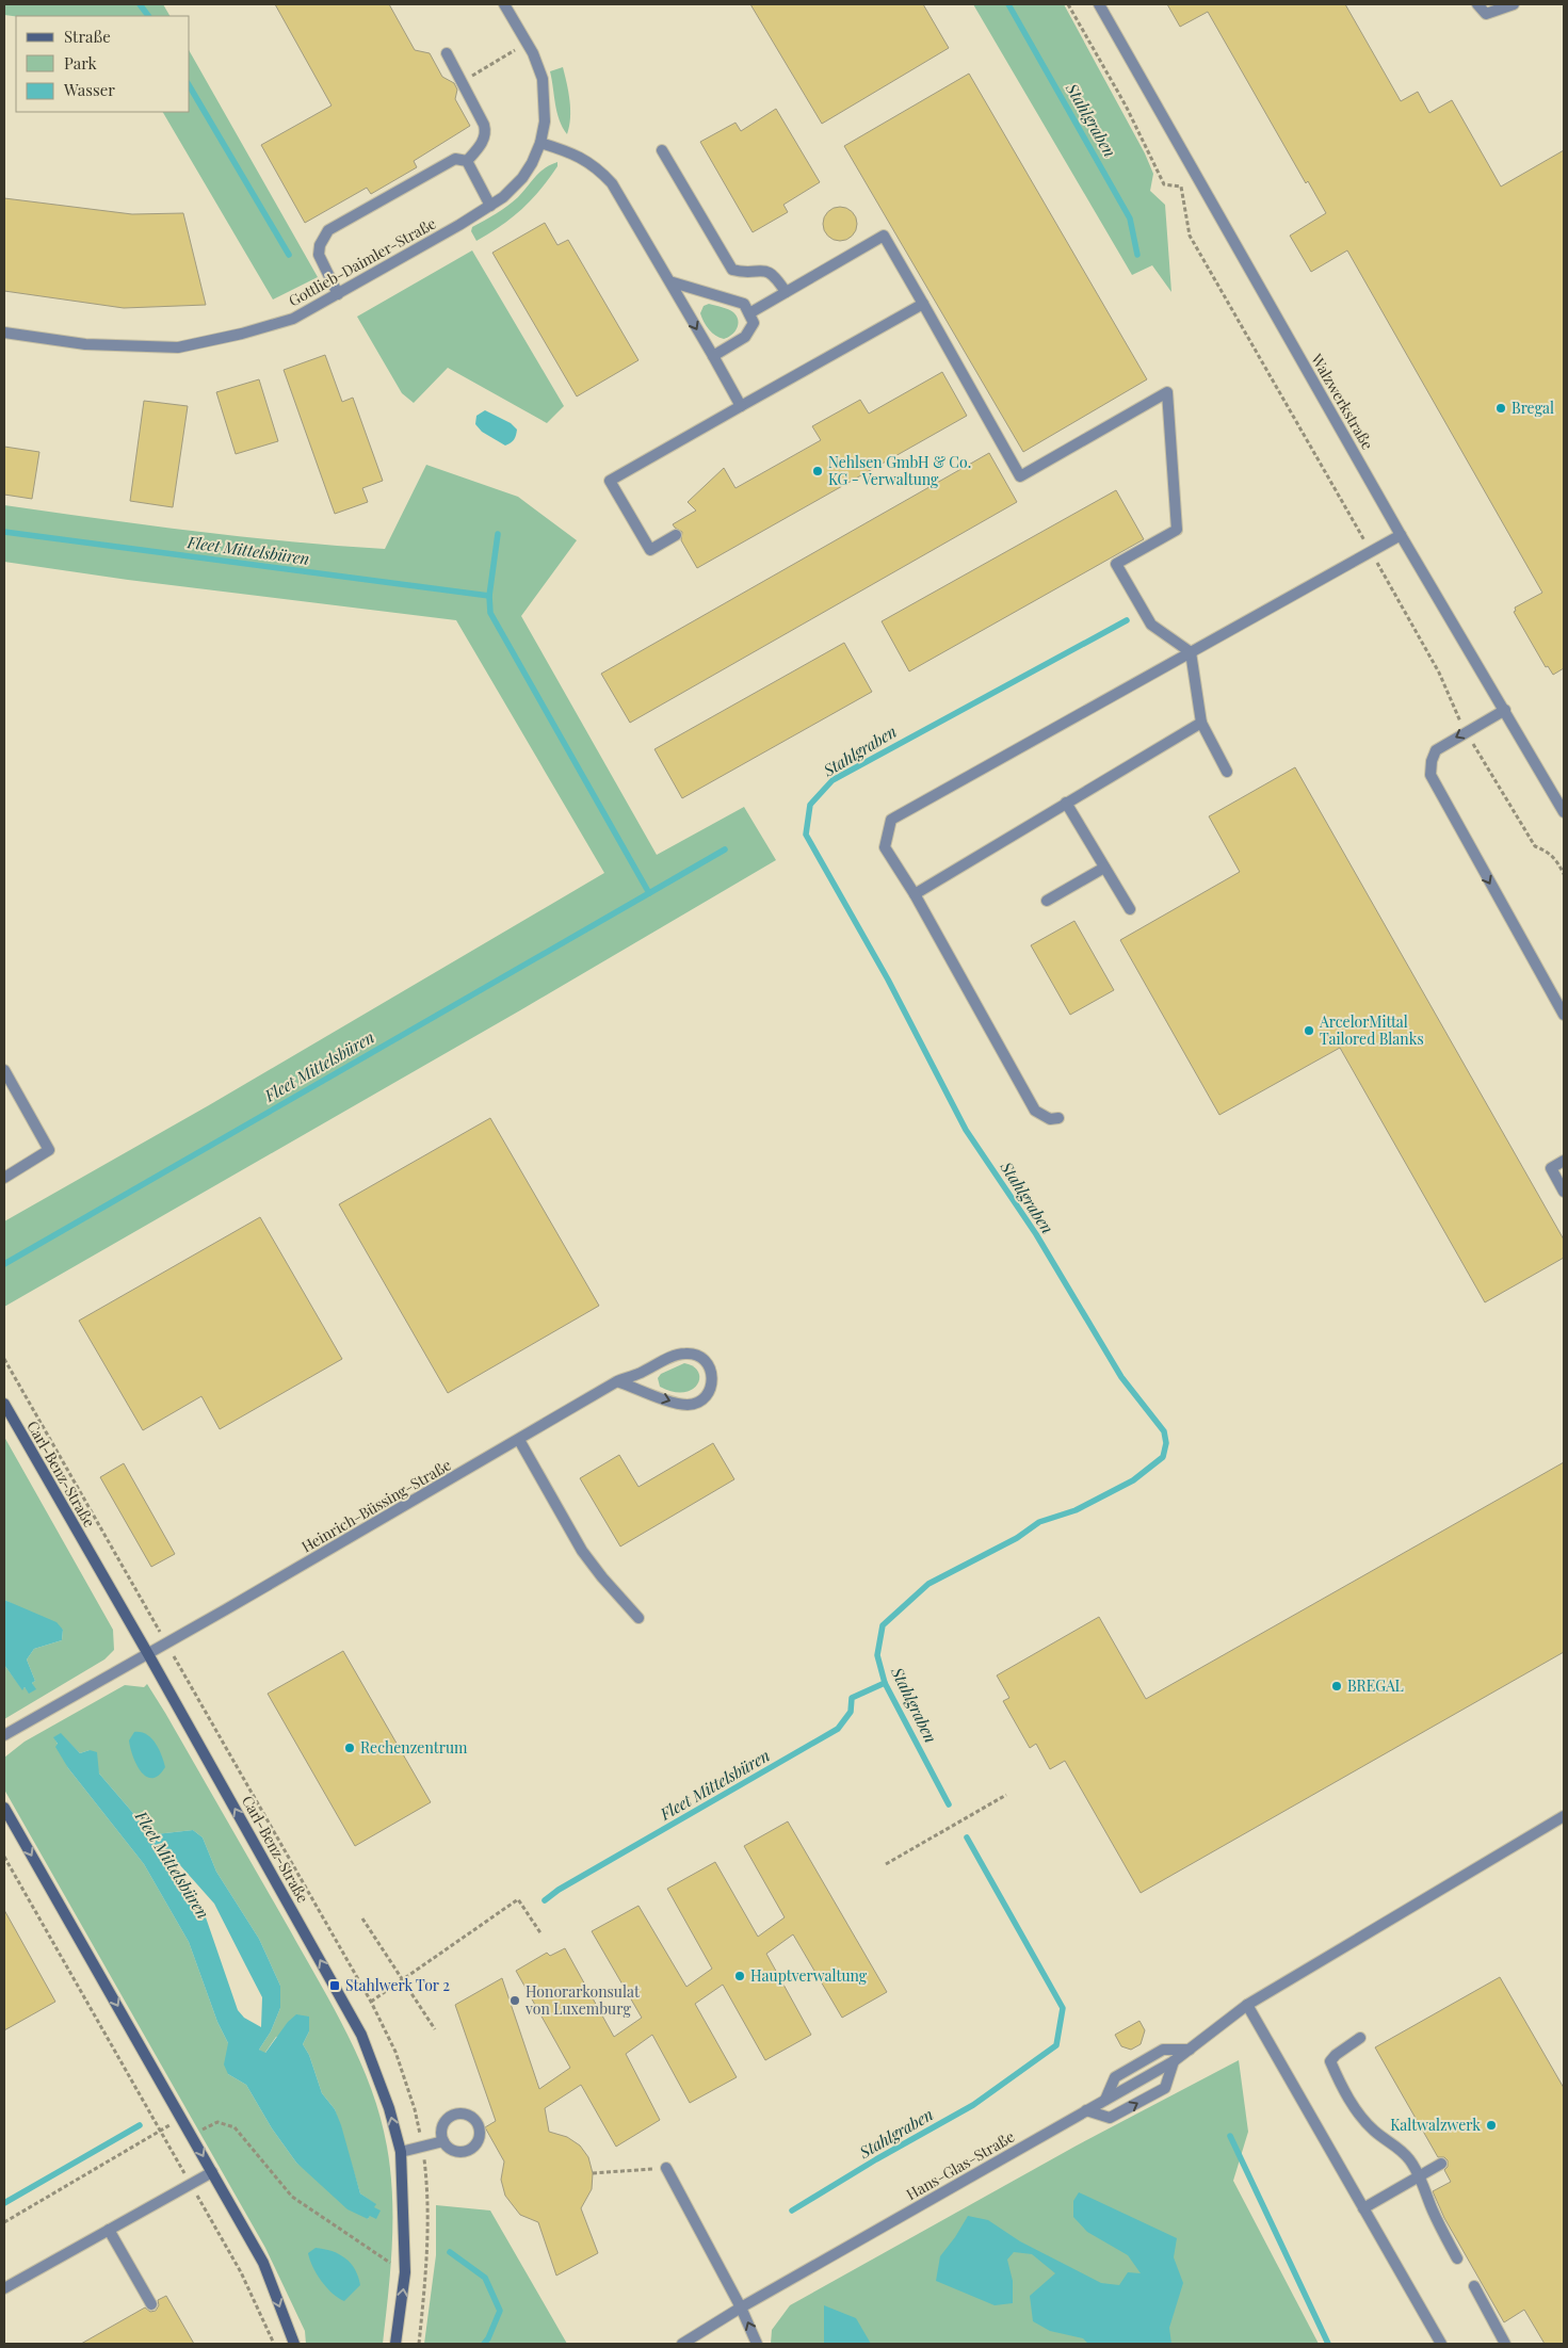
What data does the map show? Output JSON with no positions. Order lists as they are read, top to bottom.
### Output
{
  "streets": {
    "street": [
      "Gottlieb-Daimler-Straße",
      "Walzwerkstraße",
      "Carl-Benz-Straße",
      "Heinrich-Büssing-Straße",
      "Hans-Glas-Straße"
    ]
  },
  "crossings": [
    ["Carl-Benz-Straße", "Heinrich-Büssing-Straße"]
  ],
  "one_way": ["Carl-Benz-Straße"],
  "water": ["Stahlgraben", "Fleet Mittelsbüren"],
  "places": {
    "other": [
      "Bregal",
      "Nehlsen GmbH & Co. KG - Verwaltung",
      "ArcelorMittal Tailored Blanks",
      "BREGAL",
      "Rechenzentrum",
      "Hauptverwaltung",
      "Honorarkonsulat von Luxemburg",
      "Kaltwalzwerk"
    ],
    "transit": ["Stahlwerk Tor 2"]
  },
  "legend": ["Straße", "Park", "Wasser"]
}
